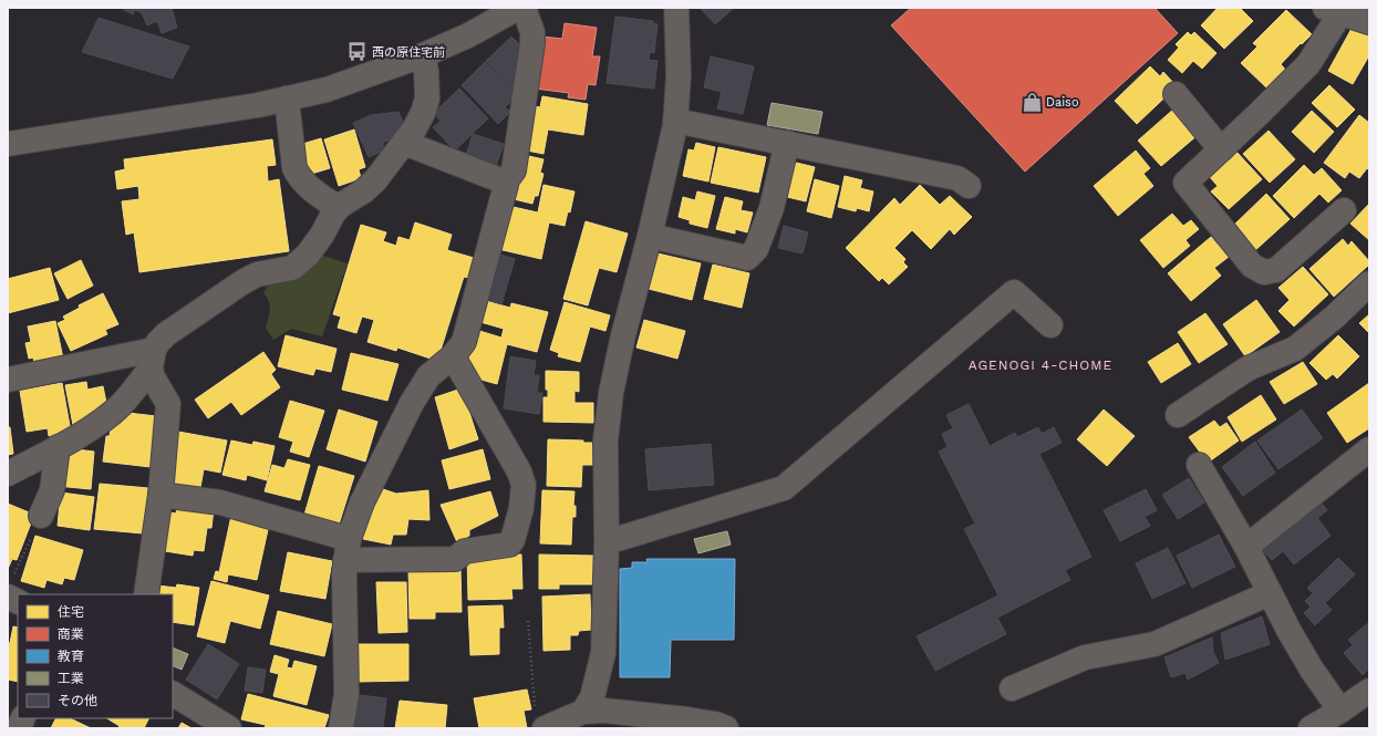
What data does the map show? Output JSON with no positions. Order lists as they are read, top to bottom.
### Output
{
  "districts": ["AGENOGI 4-CHOME"],
  "places": {
    "bus stop": ["西の原住宅前"],
    "shop": ["Daiso"]
  },
  "legend": [
    "住宅",
    "商業",
    "教育",
    "工業",
    "その他"
  ]
}
